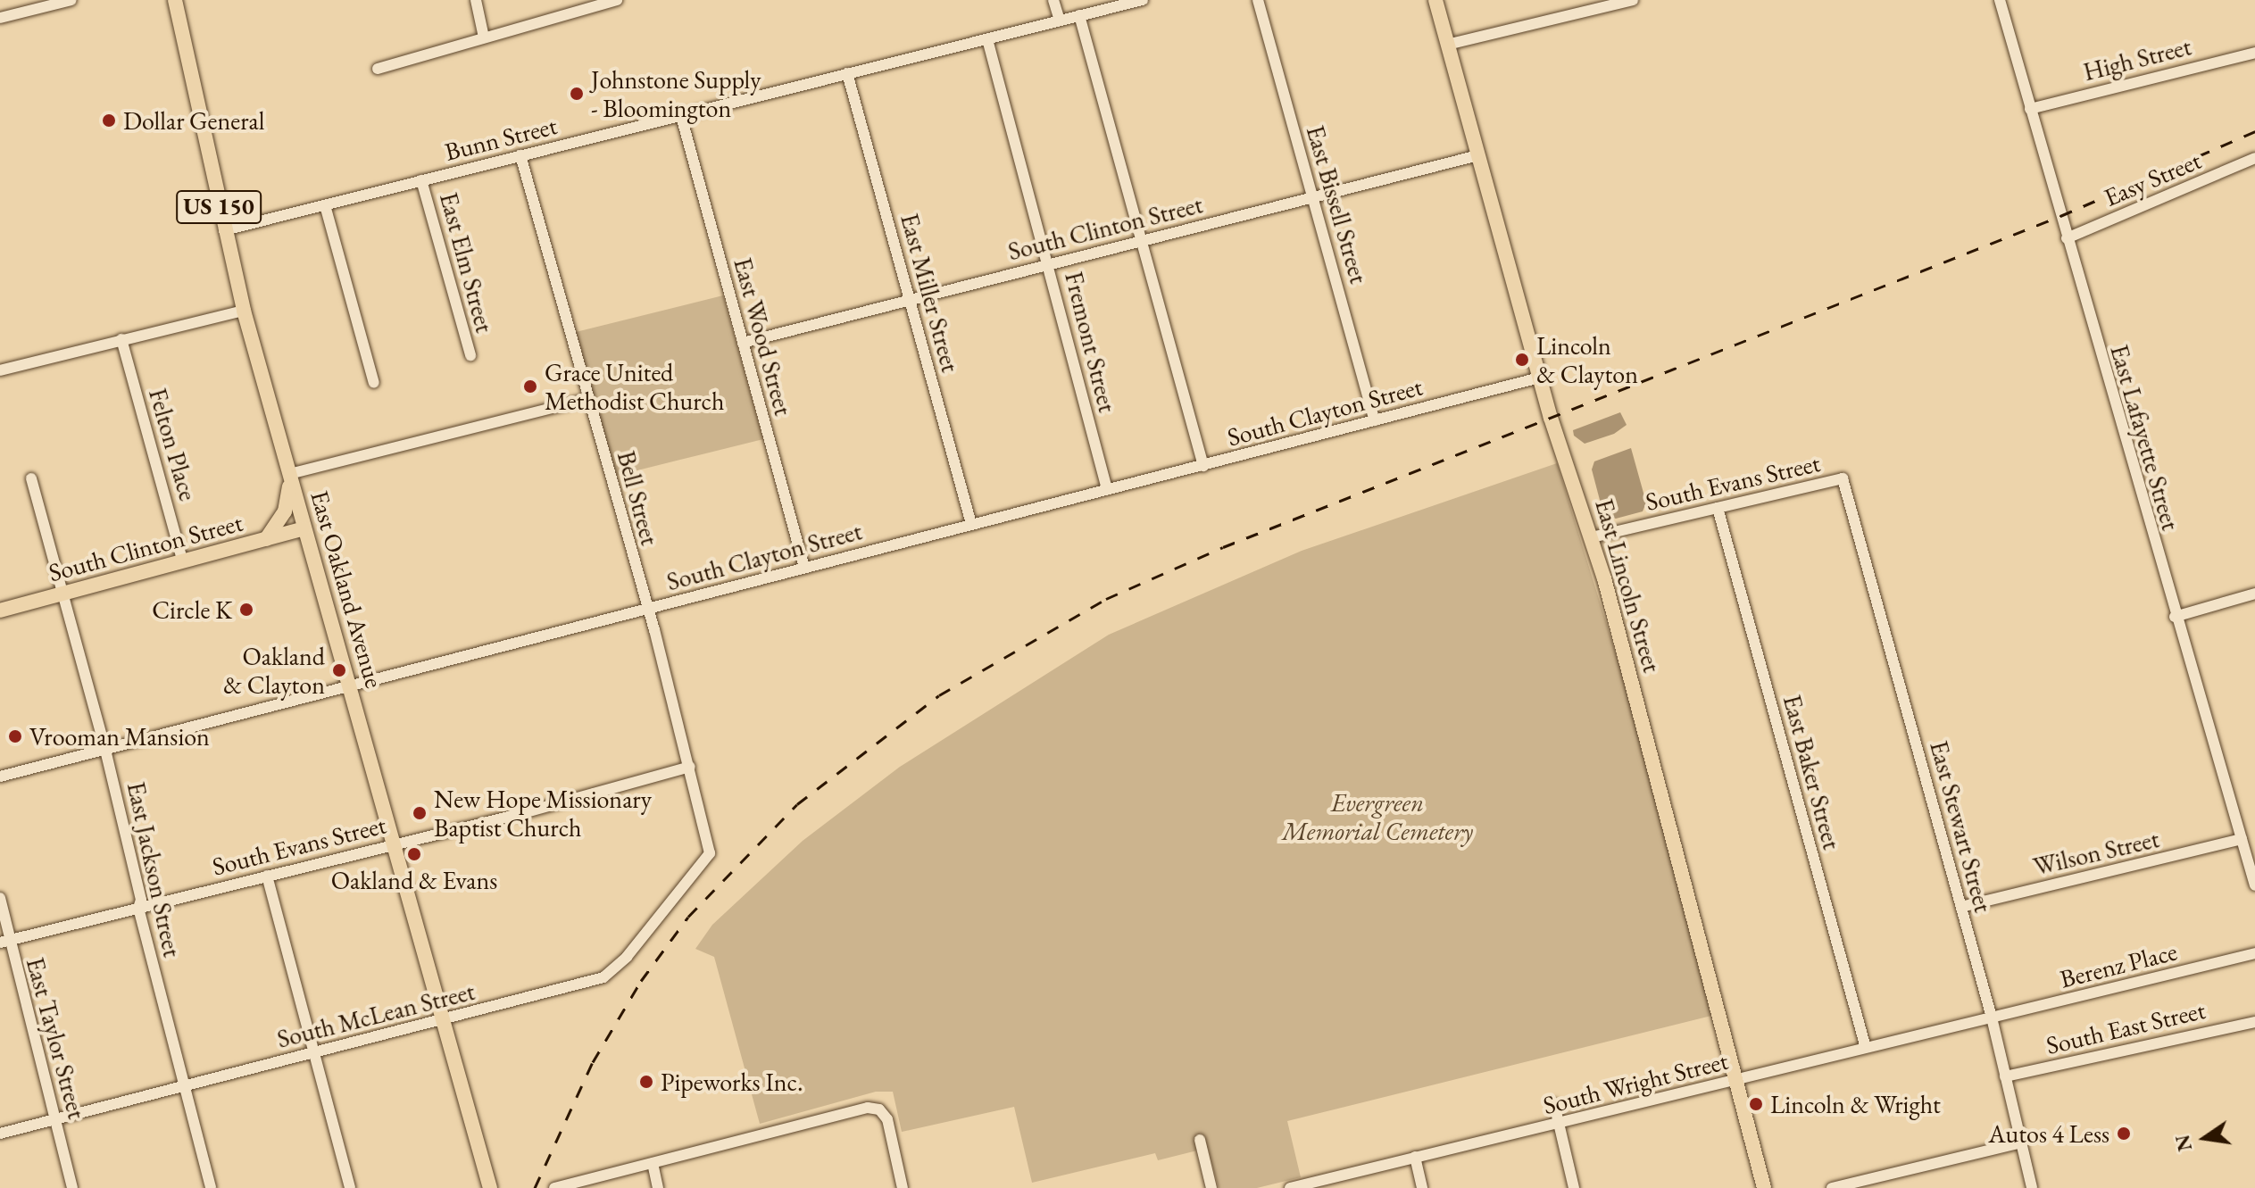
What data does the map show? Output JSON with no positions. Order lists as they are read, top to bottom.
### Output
{
  "streets": {
    "main road": [
      "US 150",
      "South Clinton Street",
      "East Lincoln Street",
      "East Oakland Avenue"
    ],
    "street": [
      "High Street",
      "Bunn Street",
      "Easy Street",
      "East Bissell Street",
      "East Elm Street",
      "East Miller Street",
      "East Wood Street",
      "Fremont Street",
      "South Clayton Street",
      "East Lafayette Street",
      "Felton Place",
      "South Evans Street",
      "Bell Street",
      "East Baker Street",
      "East Stewart Street",
      "Wilson Street",
      "East Jackson Street",
      "Berenz Place",
      "South McLean Street",
      "South East Street",
      "East Taylor Street",
      "South Wright Street"
    ]
  },
  "crossings": [
    ["High Street", "East Lafayette Street"],
    ["Bunn Street", "East Elm Street"],
    ["Bunn Street", "East Miller Street"],
    ["Bunn Street", "East Wood Street"],
    ["Bunn Street", "Fremont Street"],
    ["Bunn Street", "Bell Street"],
    ["Bunn Street", "East Oakland Avenue"],
    ["Easy Street", "East Lafayette Street"],
    ["East Bissell Street", "South Clinton Street"],
    ["East Bissell Street", "South Clayton Street"],
    ["South Clinton Street", "East Miller Street"],
    ["South Clinton Street", "East Wood Street"],
    ["South Clinton Street", "Fremont Street"],
    ["South Clinton Street", "Felton Place"],
    ["South Clinton Street", "East Lincoln Street"],
    ["South Clinton Street", "East Oakland Avenue"],
    ["South Clinton Street", "East Jackson Street"],
    ["East Miller Street", "South Clayton Street"],
    ["East Wood Street", "South Clayton Street"],
    ["Fremont Street", "South Clayton Street"],
    ["South Clayton Street", "Bell Street"],
    ["South Clayton Street", "East Lincoln Street"],
    ["South Clayton Street", "East Oakland Avenue"],
    ["South Clayton Street", "East Jackson Street"],
    ["East Lafayette Street", "Wilson Street"],
    ["South Evans Street", "Bell Street"],
    ["South Evans Street", "East Lincoln Street"],
    ["South Evans Street", "East Oakland Avenue"],
    ["South Evans Street", "East Baker Street"],
    ["South Evans Street", "East Stewart Street"],
    ["South Evans Street", "East Jackson Street"],
    ["South Evans Street", "East Taylor Street"],
    ["Bell Street", "South McLean Street"],
    ["East Lincoln Street", "South Wright Street"],
    ["East Oakland Avenue", "South McLean Street"],
    ["East Baker Street", "South Wright Street"],
    ["East Stewart Street", "Wilson Street"],
    ["East Stewart Street", "Berenz Place"],
    ["East Stewart Street", "South East Street"],
    ["East Stewart Street", "South Wright Street"],
    ["East Jackson Street", "South McLean Street"],
    ["Berenz Place", "South Wright Street"],
    ["South McLean Street", "East Taylor Street"]
  ],
  "parks": ["Evergreen Memorial Cemetery"],
  "places": [
    "Johnstone Supply - Bloomington",
    "Dollar General",
    "Lincoln & Clayton",
    "Grace United Methodist Church",
    "Circle K",
    "Oakland & Clayton",
    "Vrooman Mansion",
    "New Hope Missionary Baptist Church",
    "Oakland & Evans",
    "Pipeworks Inc.",
    "Lincoln & Wright",
    "Autos 4 Less"
  ],
  "north": "left"
}
